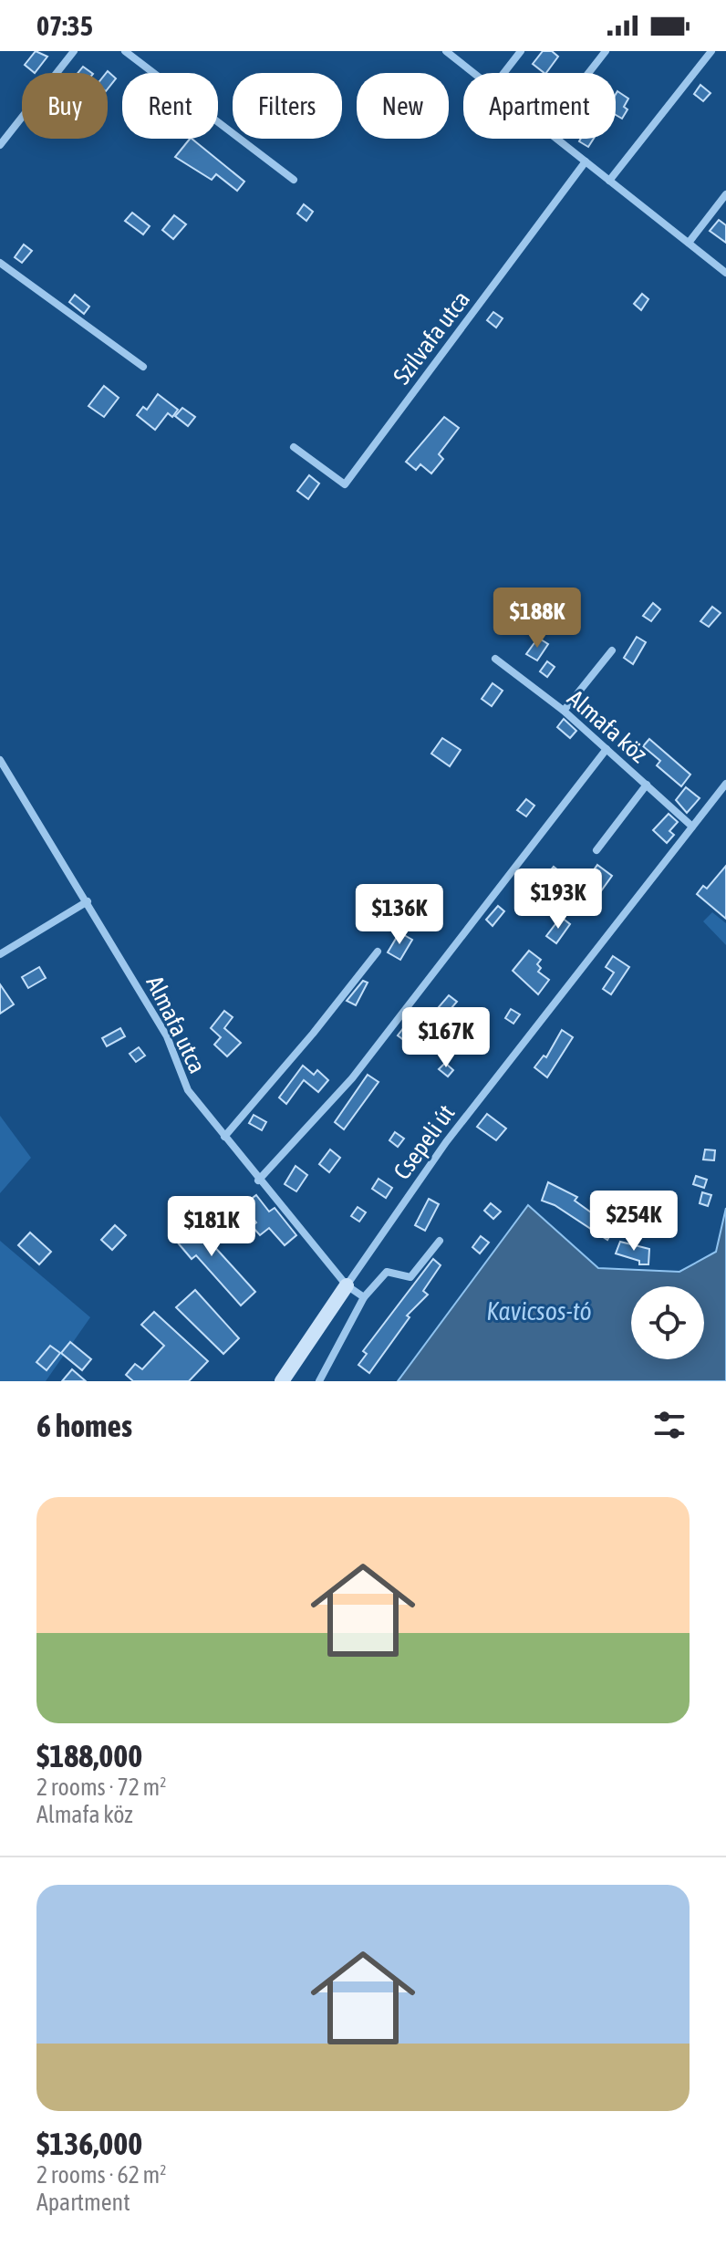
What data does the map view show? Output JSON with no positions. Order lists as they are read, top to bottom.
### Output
{
  "streets": {
    "street": [
      "Szilvafa utca",
      "Almafa köz",
      "Almafa utca",
      "Csepeli út"
    ]
  },
  "crossings": [
    ["Almafa köz", "Csepeli út"],
    ["Almafa utca", "Csepeli út"]
  ],
  "water": ["Kavicsos-tó"],
  "page": {
    "status": "07:35",
    "chip": [
      "Buy",
      "Rent",
      "Filters",
      "New",
      "Apartment"
    ],
    "price": [
      "$188K",
      "$193K",
      "$136K",
      "$167K",
      "$254K",
      "$181K"
    ],
    "heading": "6 homes",
    "list": [
      {
        "name": "$188,000",
        "note": "2 rooms · 72 m² · Almafa köz"
      },
      {
        "name": "$136,000",
        "note": "2 rooms · 62 m² · Apartment"
      }
    ]
  }
}
